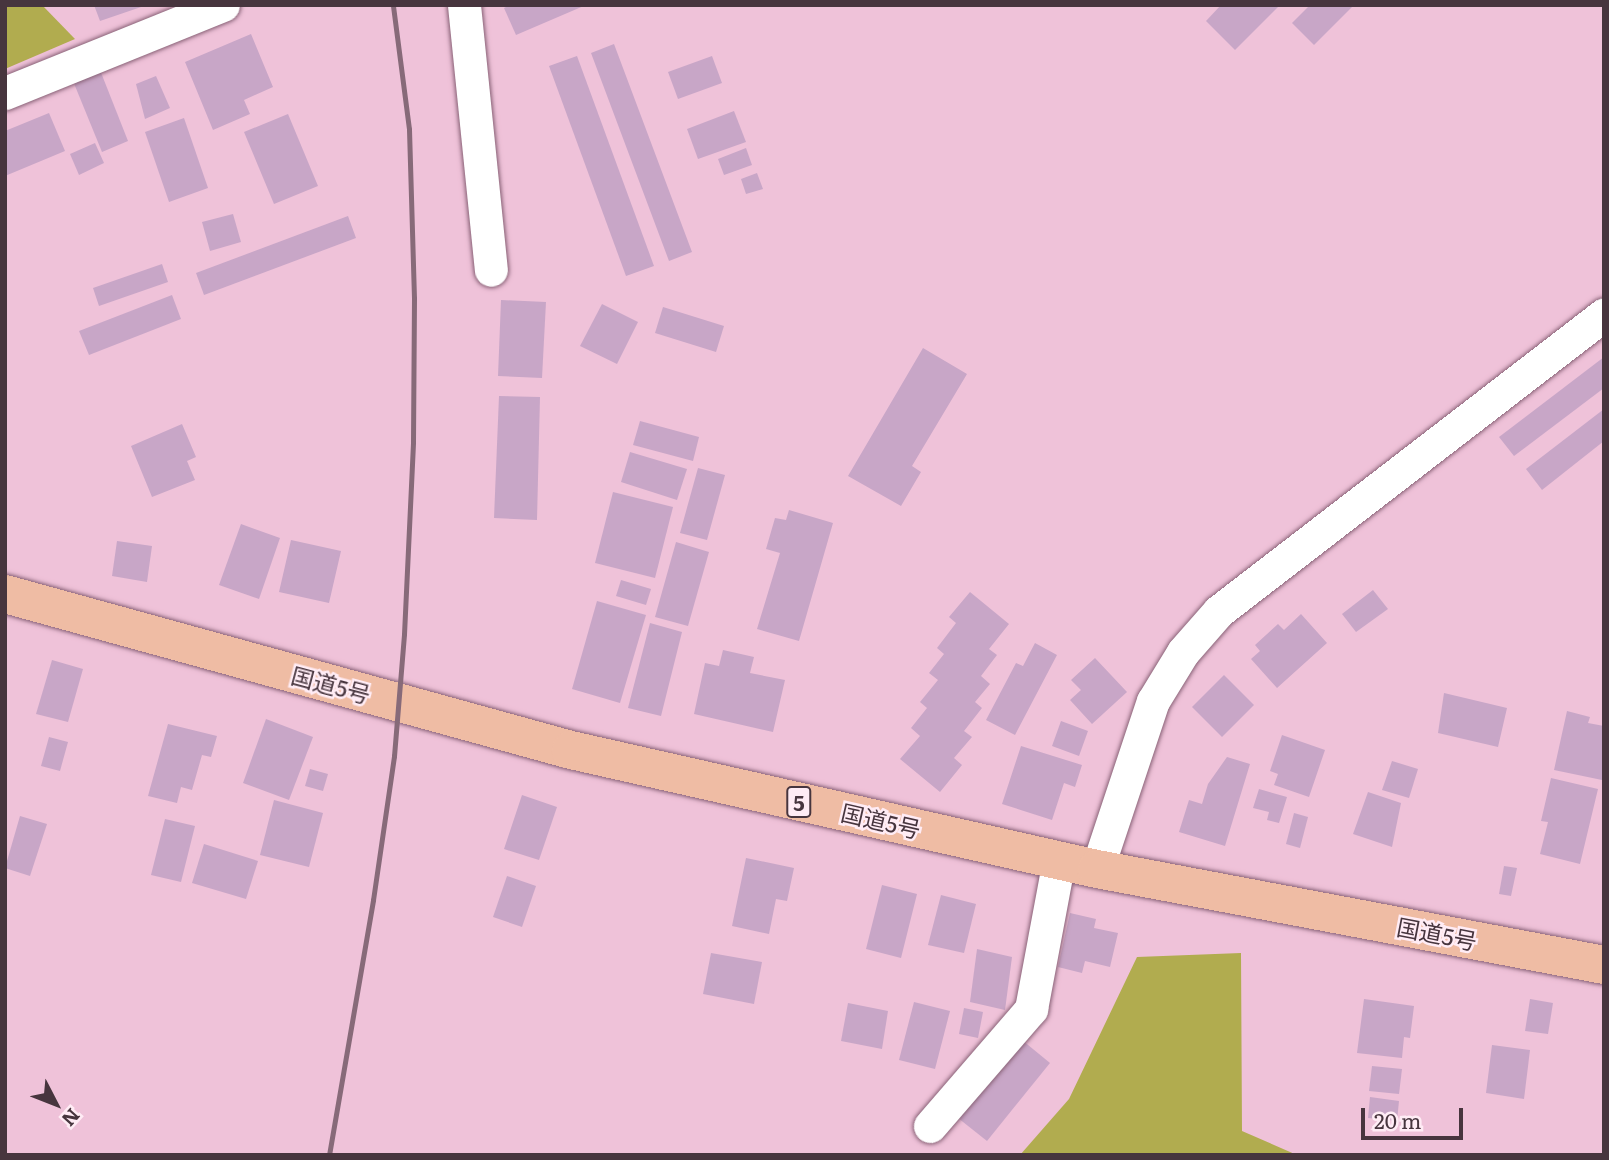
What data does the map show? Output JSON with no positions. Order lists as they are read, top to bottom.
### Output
{
  "streets": {
    "highway": ["国道5号", "5"]
  },
  "scale_bar": "20 m",
  "north": "bottom right"
}
